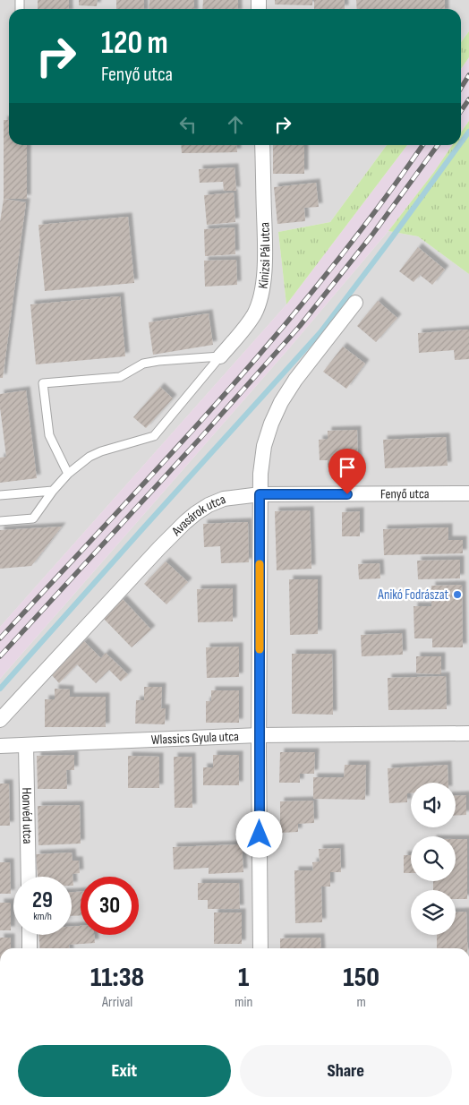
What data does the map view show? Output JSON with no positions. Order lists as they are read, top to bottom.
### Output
{
  "streets": {
    "street": [
      "Kinizsi Pál utca",
      "Fenyő utca",
      "Avasárok utca",
      "Wlassics Gyula utca",
      "Honvéd utca"
    ]
  },
  "crossings": [
    ["Fenyő utca", "Avasárok utca"],
    ["Wlassics Gyula utca", "Honvéd utca"]
  ],
  "places": ["Anikó Fodrászat"],
  "page": {
    "turn": ["120 m", "Fenyő utca"],
    "speed": "29 km/h",
    "limit": "30",
    "eta": [
      "11:38",
      "Arrival",
      "1",
      "min",
      "150",
      "m"
    ],
    "buttons": ["Exit", "Share"]
  }
}
